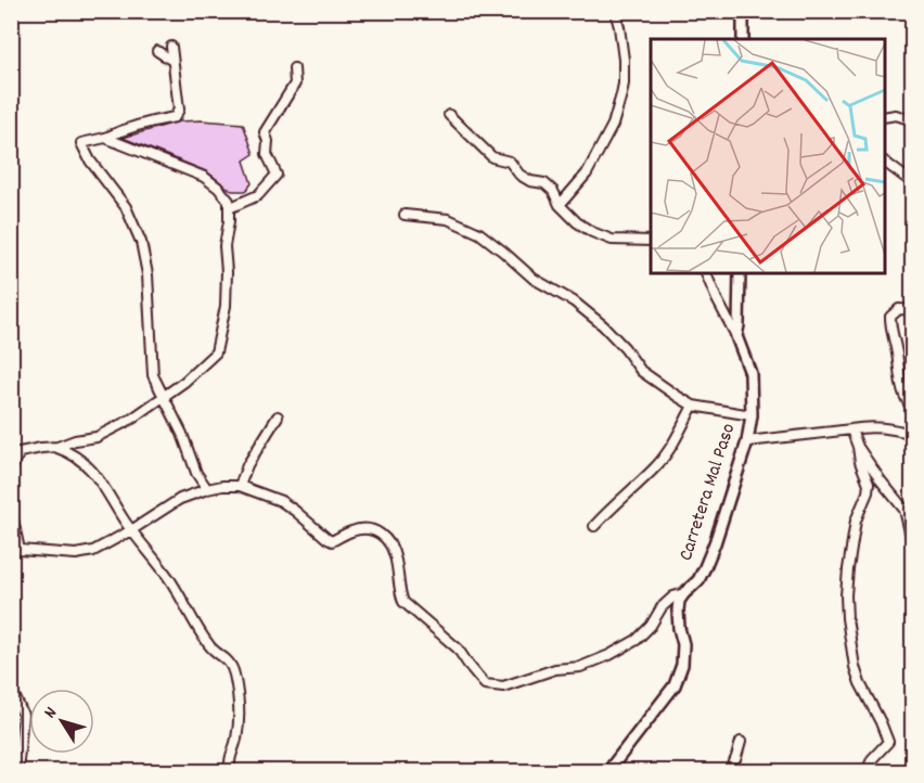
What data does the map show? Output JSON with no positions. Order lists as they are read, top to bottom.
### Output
{
  "streets": {
    "street": ["Carretera Mal Paso"]
  },
  "north": "top left"
}
